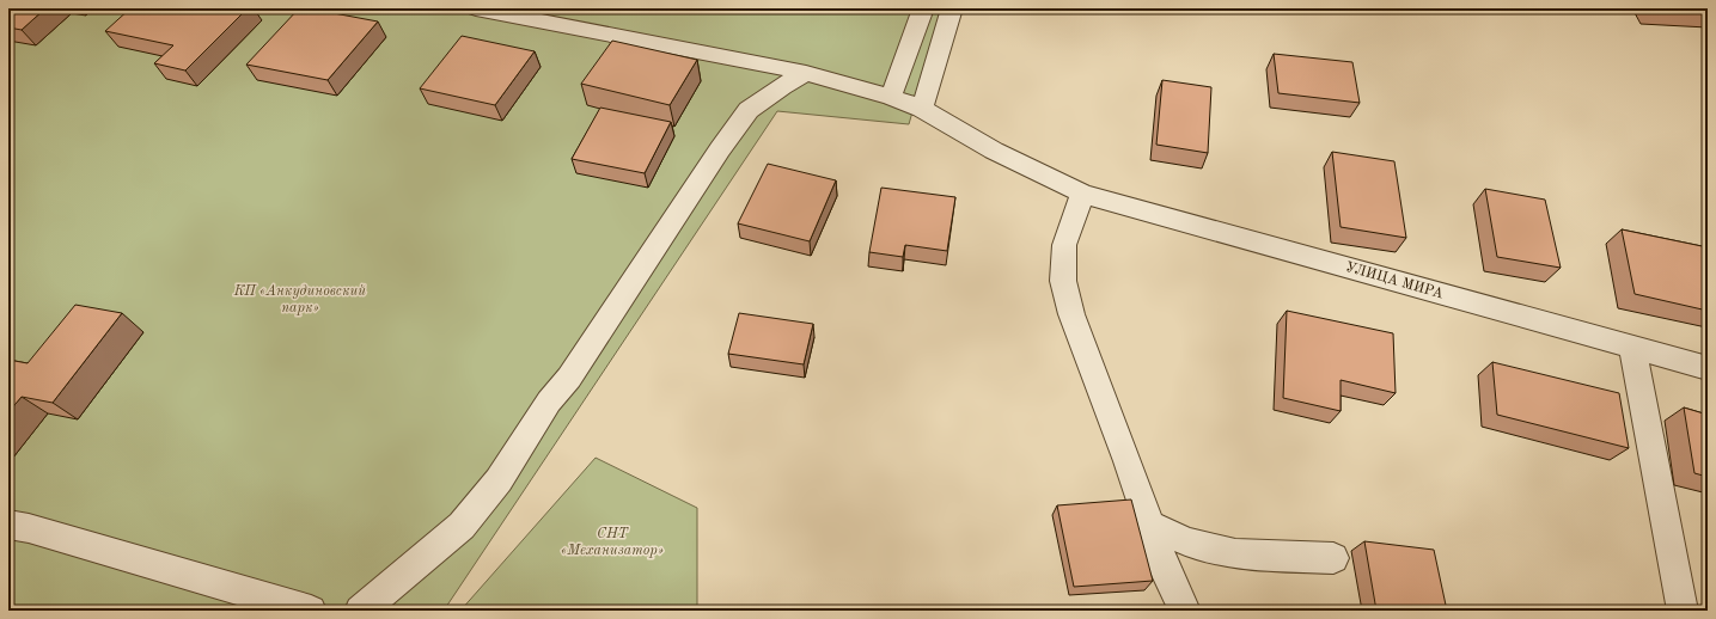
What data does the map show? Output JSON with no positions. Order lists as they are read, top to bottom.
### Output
{
  "streets": {
    "street": ["УЛИЦА МИРА"]
  },
  "parks": ["КП «Анкудиновский парк»", "СНТ «Механизатор»"]
}
